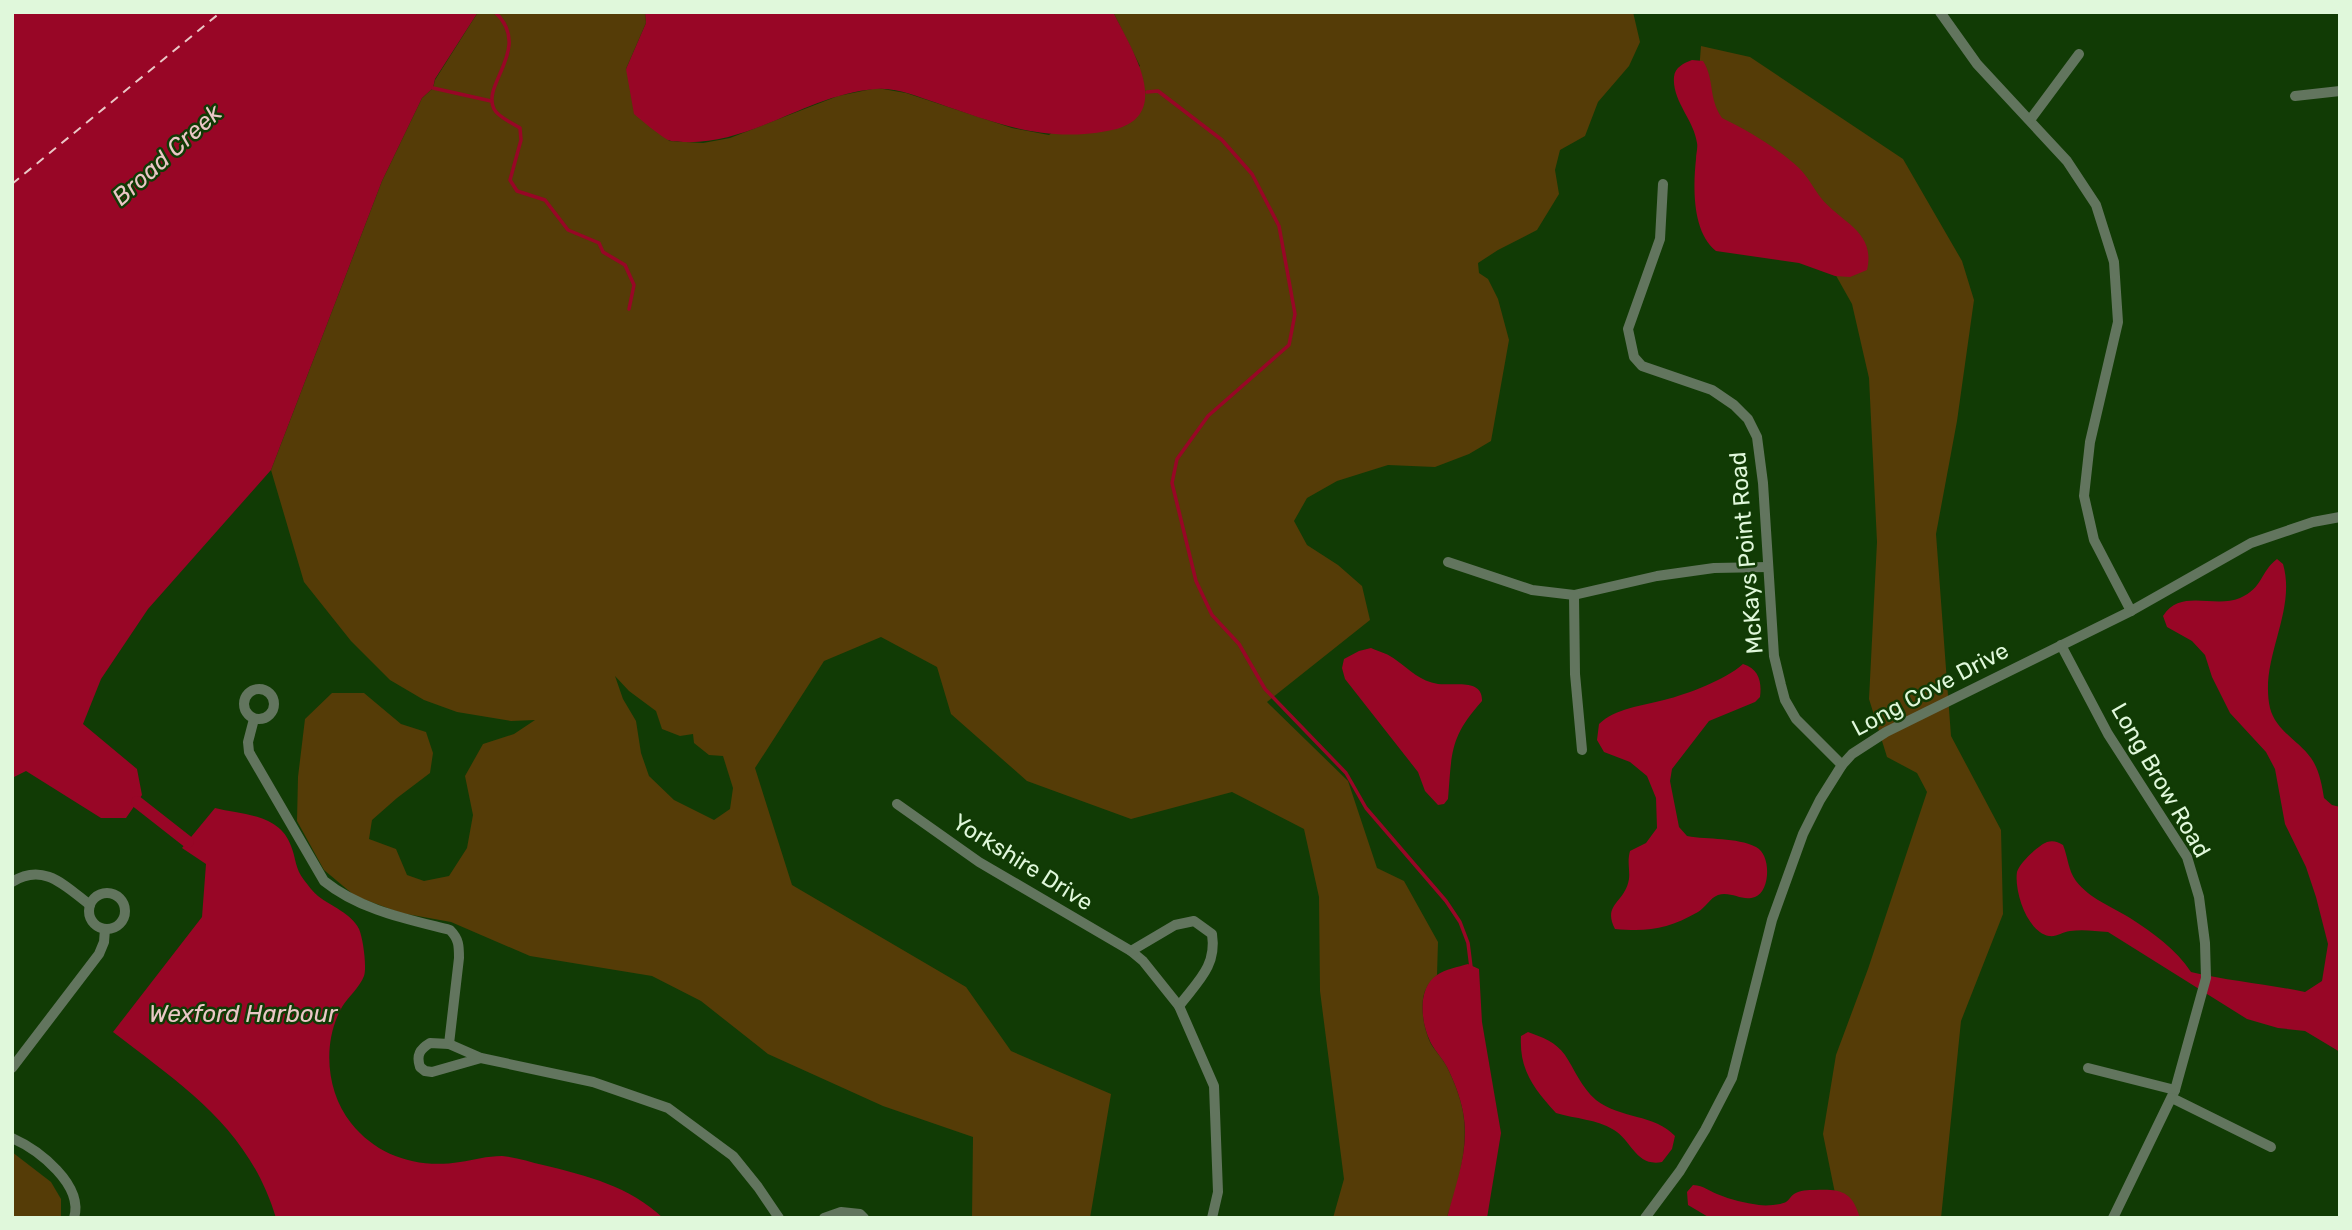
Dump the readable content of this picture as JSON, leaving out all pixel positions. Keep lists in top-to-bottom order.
{
  "streets": {
    "street": [
      "McKays Point Road",
      "Long Cove Drive",
      "Long Brow Road",
      "Yorkshire Drive"
    ]
  },
  "crossings": [
    ["McKays Point Road", "Long Cove Drive"],
    ["Long Cove Drive", "Long Brow Road"]
  ],
  "water": ["Broad Creek", "Wexford Harbour"]
}
